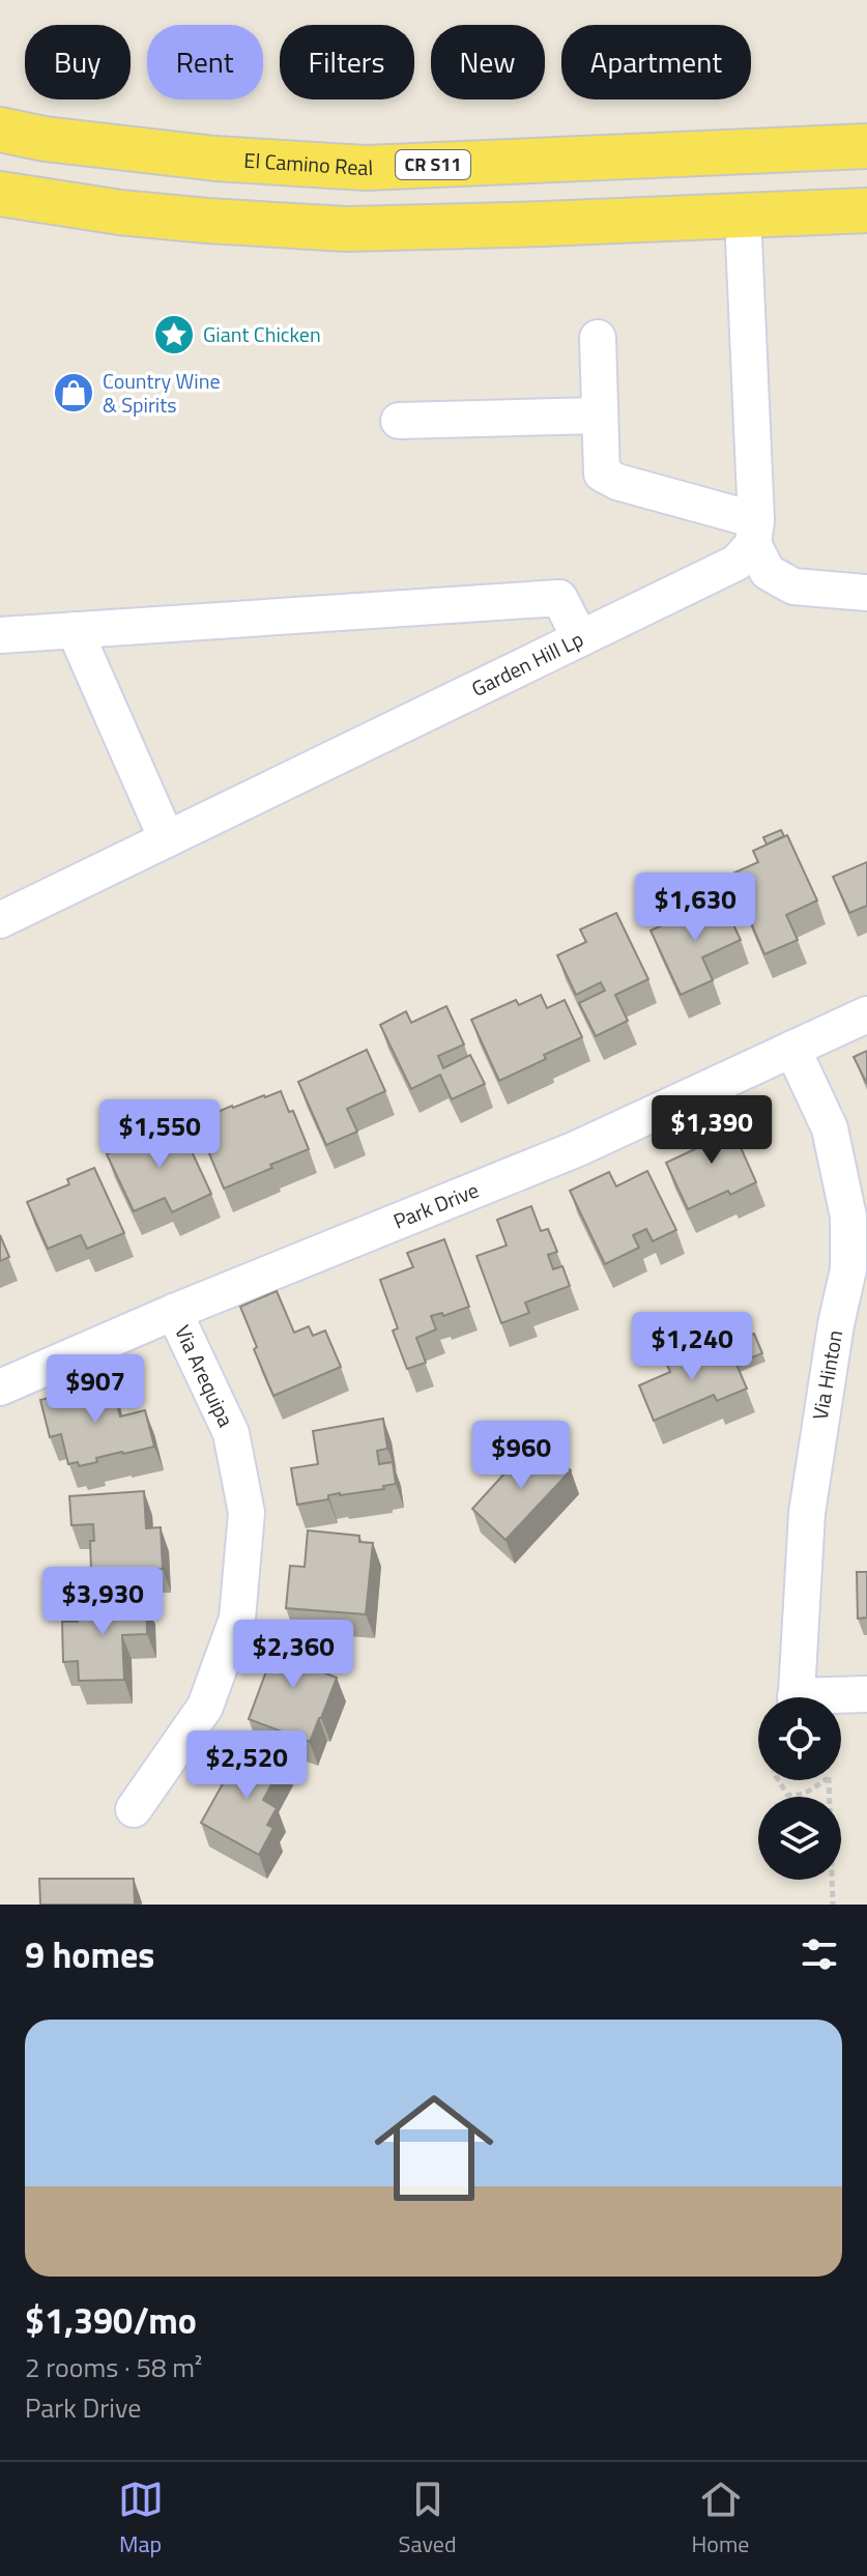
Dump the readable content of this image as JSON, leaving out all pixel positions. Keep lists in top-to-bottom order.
{
  "streets": {
    "main road": ["El Camino Real", "CR S11"],
    "street": [
      "Garden Hill Lp",
      "Park Drive",
      "Via Hinton",
      "Via Arequipa"
    ]
  },
  "crossings": [
    ["Park Drive", "Via Hinton"],
    ["Park Drive", "Via Arequipa"]
  ],
  "places": {
    "place": ["Giant Chicken"],
    "shop": ["Country Wine & Spirits"]
  },
  "page": {
    "chip": [
      "Buy",
      "Rent",
      "Filters",
      "New",
      "Apartment"
    ],
    "price": [
      "$1,630",
      "$1,390",
      "$1,550",
      "$1,240",
      "$907",
      "$960",
      "$3,930",
      "$2,360",
      "$2,520"
    ],
    "heading": "9 homes",
    "list": [
      {
        "name": "$1,390/mo",
        "note": "2 rooms · 58 m² · Park Drive"
      }
    ],
    "tabs": ["Map", "Saved", "Home"]
  }
}
